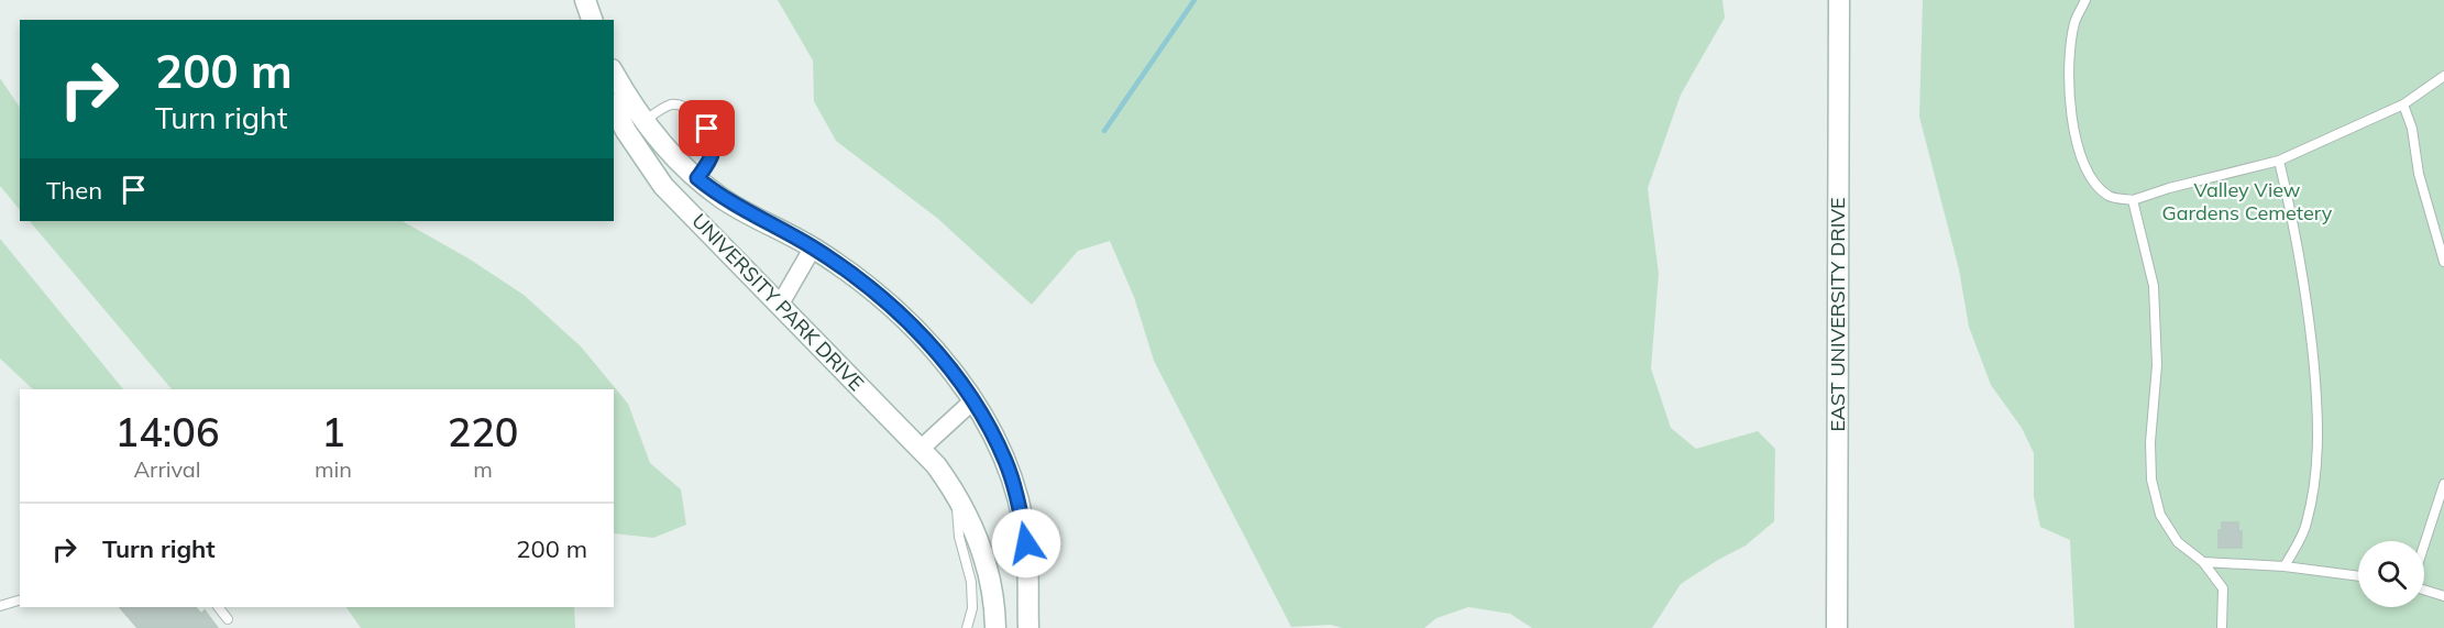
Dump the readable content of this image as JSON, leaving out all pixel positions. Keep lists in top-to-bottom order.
{
  "streets": {
    "street": ["UNIVERSITY PARK DRIVE", "EAST UNIVERSITY DRIVE"]
  },
  "parks": ["Valley View Gardens Cemetery"],
  "page": {
    "turn": ["200 m", "Turn right"],
    "then": "Then",
    "eta": [
      "14:06",
      "Arrival",
      "1",
      "min",
      "220",
      "m"
    ],
    "list": [
      {
        "name": "Turn right",
        "value": "200 m"
      }
    ]
  }
}
